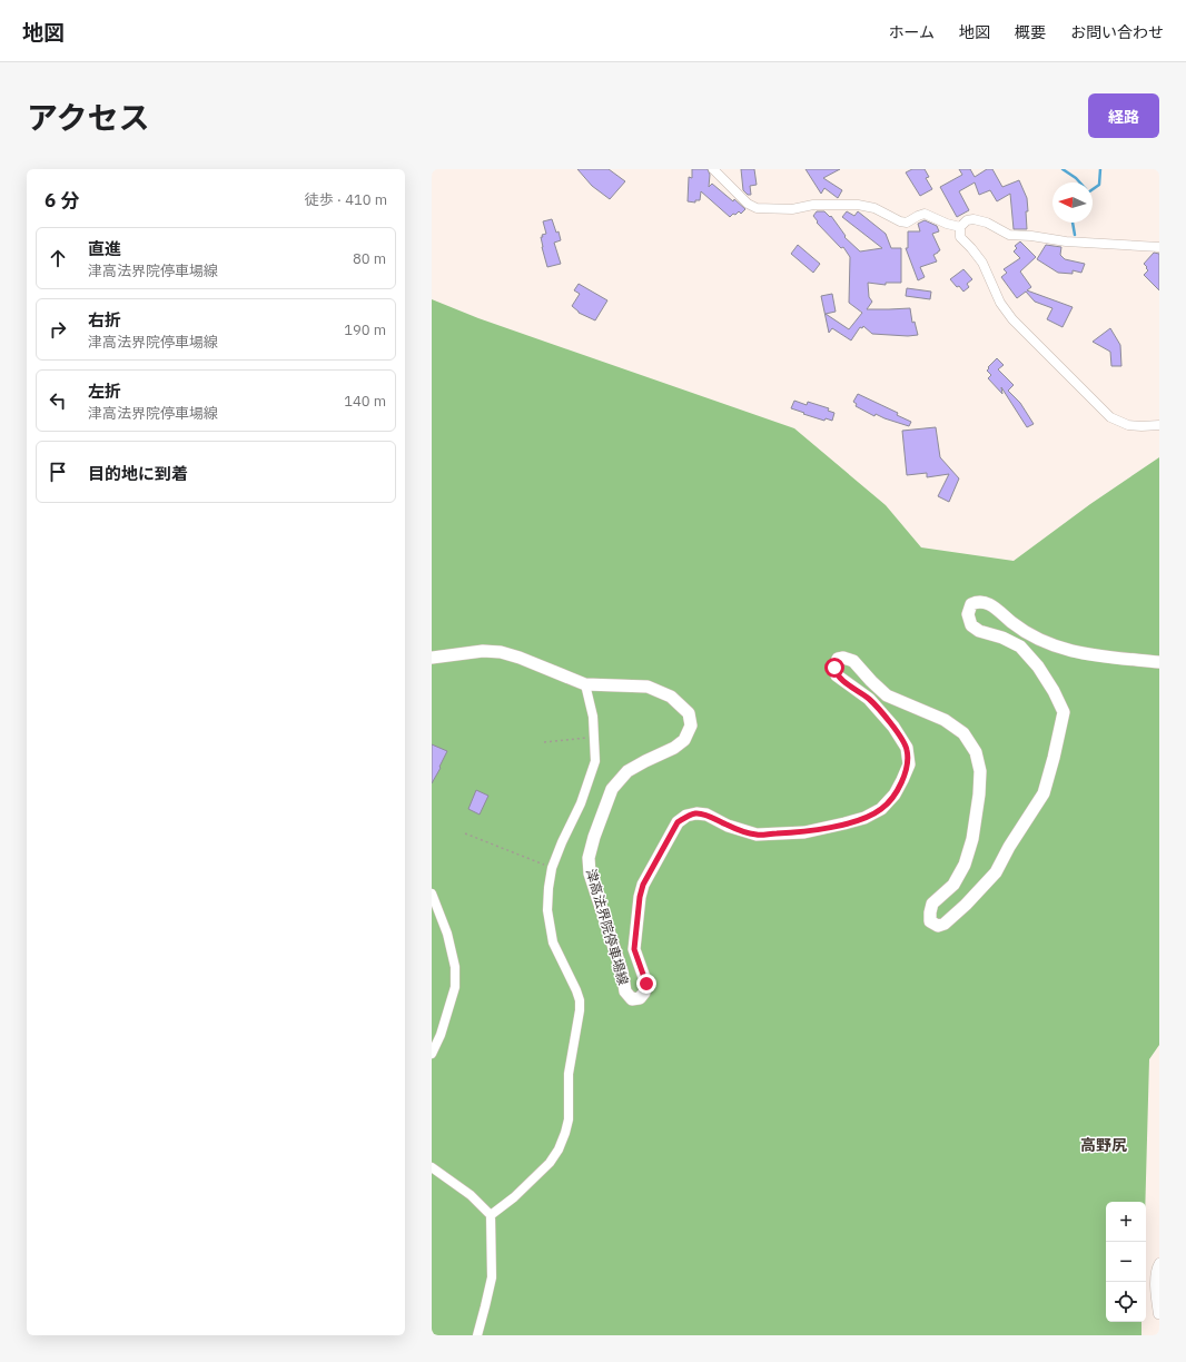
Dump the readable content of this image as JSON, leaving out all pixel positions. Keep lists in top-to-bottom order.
{
  "streets": {
    "main road": ["津高法界院停車場線"]
  },
  "districts": ["高野尻"],
  "north": "left",
  "page": {
    "header": "地図",
    "nav": [
      "ホーム",
      "地図",
      "概要",
      "お問い合わせ"
    ],
    "title": "アクセス",
    "buttons": "経路",
    "heading": ["6 分", "徒歩 · 410 m"],
    "list": [
      ["直進", "津高法界院停車場線", "80 m"],
      ["右折", "津高法界院停車場線", "190 m"],
      ["左折", "津高法界院停車場線", "140 m"],
      "目的地に到着"
    ],
    "map_buttons": ["+", "−"]
  }
}
